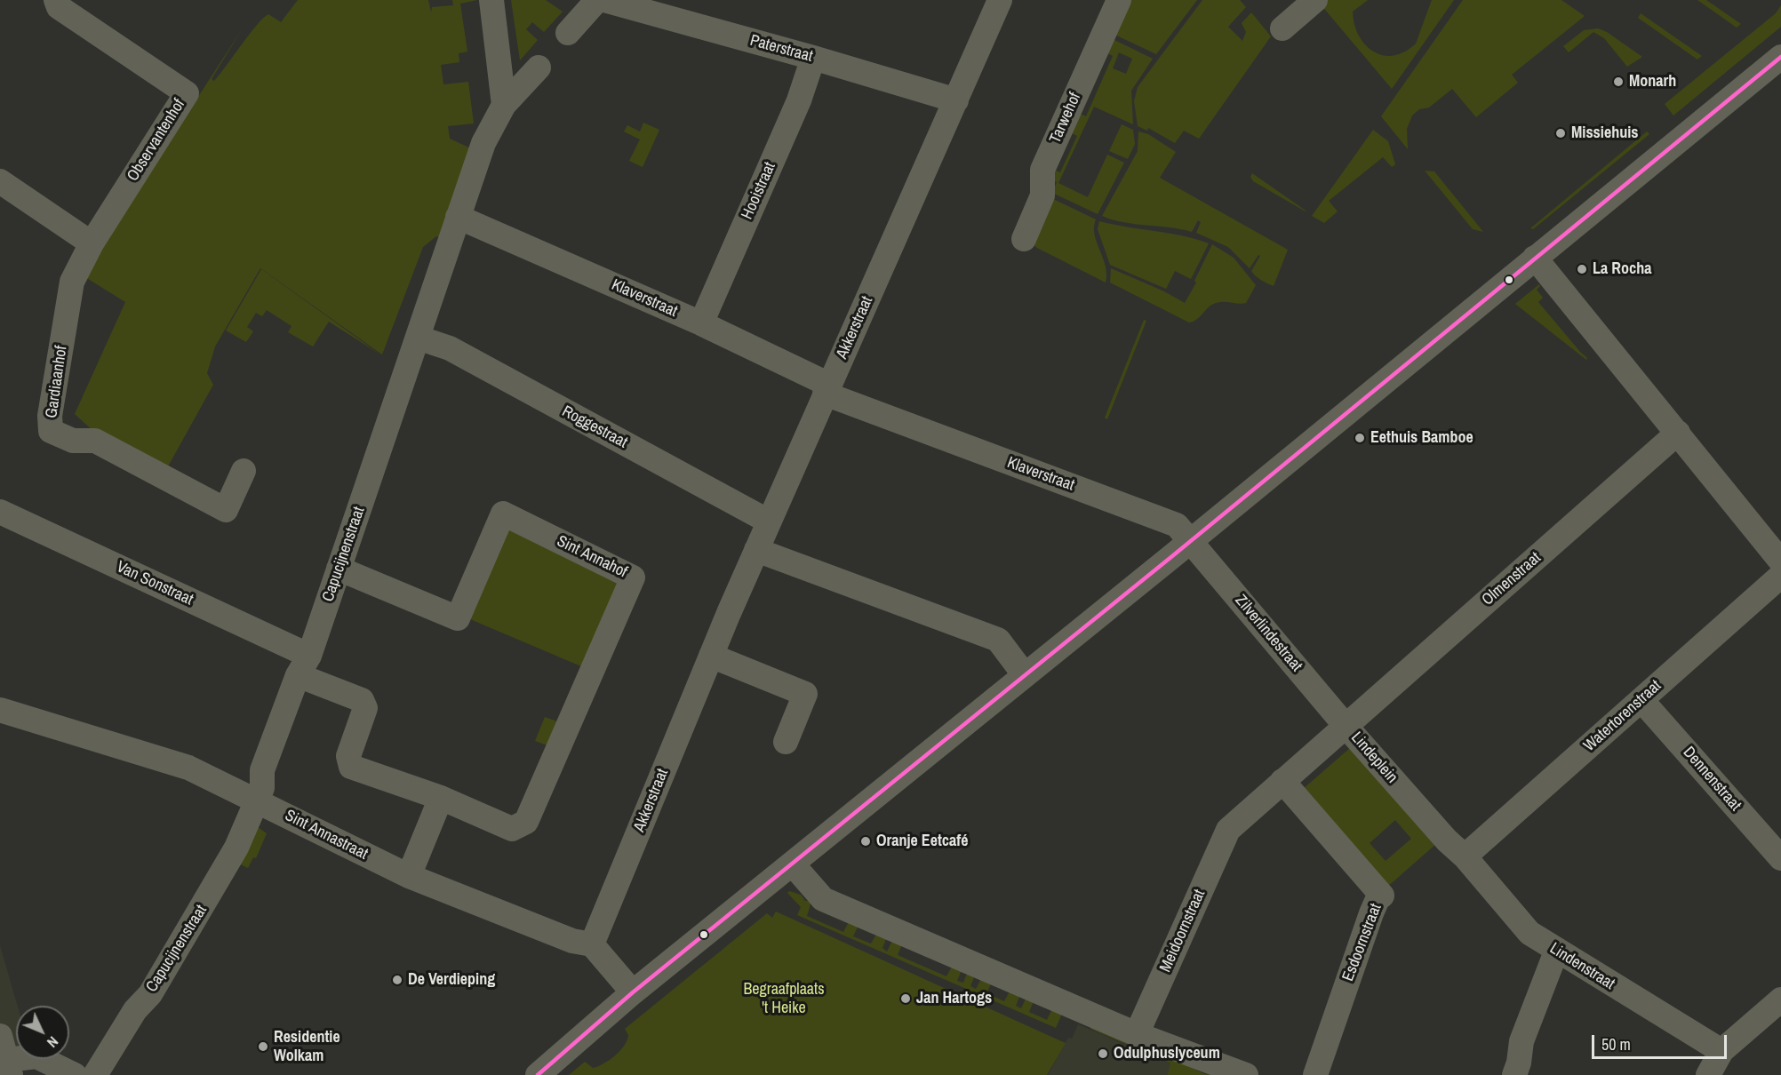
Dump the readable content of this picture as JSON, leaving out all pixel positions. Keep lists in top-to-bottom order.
{
  "streets": {
    "street": [
      "Paterstraat",
      "Tarwehof",
      "Observantenhof",
      "Hooistraat",
      "Klaverstraat",
      "Akkerstraat",
      "Gardiaanhof",
      "Roggestraat",
      "Capucijnenstraat",
      "Sint Annahof",
      "Olmenstraat",
      "Van Sonstraat",
      "Zilverlindestraat",
      "Watertorenstraat",
      "Lindeplein",
      "Dennenstraat",
      "Sint Annastraat",
      "Meidoornstraat",
      "Esdoornstraat",
      "Lindenstraat"
    ]
  },
  "crossings": [
    ["Paterstraat", "Hooistraat"],
    ["Paterstraat", "Akkerstraat"],
    ["Observantenhof", "Gardiaanhof"],
    ["Hooistraat", "Klaverstraat"],
    ["Klaverstraat", "Akkerstraat"],
    ["Klaverstraat", "Capucijnenstraat"],
    ["Klaverstraat", "Zilverlindestraat"],
    ["Akkerstraat", "Roggestraat"],
    ["Akkerstraat", "Sint Annastraat"],
    ["Roggestraat", "Capucijnenstraat"],
    ["Capucijnenstraat", "Sint Annahof"],
    ["Capucijnenstraat", "Van Sonstraat"],
    ["Capucijnenstraat", "Sint Annastraat"],
    ["Sint Annahof", "Van Sonstraat"],
    ["Olmenstraat", "Zilverlindestraat"],
    ["Olmenstraat", "Lindeplein"],
    ["Zilverlindestraat", "Lindeplein"],
    ["Watertorenstraat", "Lindeplein"],
    ["Watertorenstraat", "Dennenstraat"],
    ["Watertorenstraat", "Lindenstraat"],
    ["Lindeplein", "Meidoornstraat"],
    ["Lindeplein", "Esdoornstraat"],
    ["Lindeplein", "Lindenstraat"]
  ],
  "parks": ["Begraafplaats 't Heike"],
  "places": [
    "Monarh",
    "Missiehuis",
    "La Rocha",
    "Eethuis Bamboe",
    "Oranje Eetcafé",
    "De Verdieping",
    "Jan Hartogs",
    "Residentie Wolkam",
    "Odulphuslyceum"
  ],
  "scale_bar": "50 m",
  "north": "bottom right"
}
